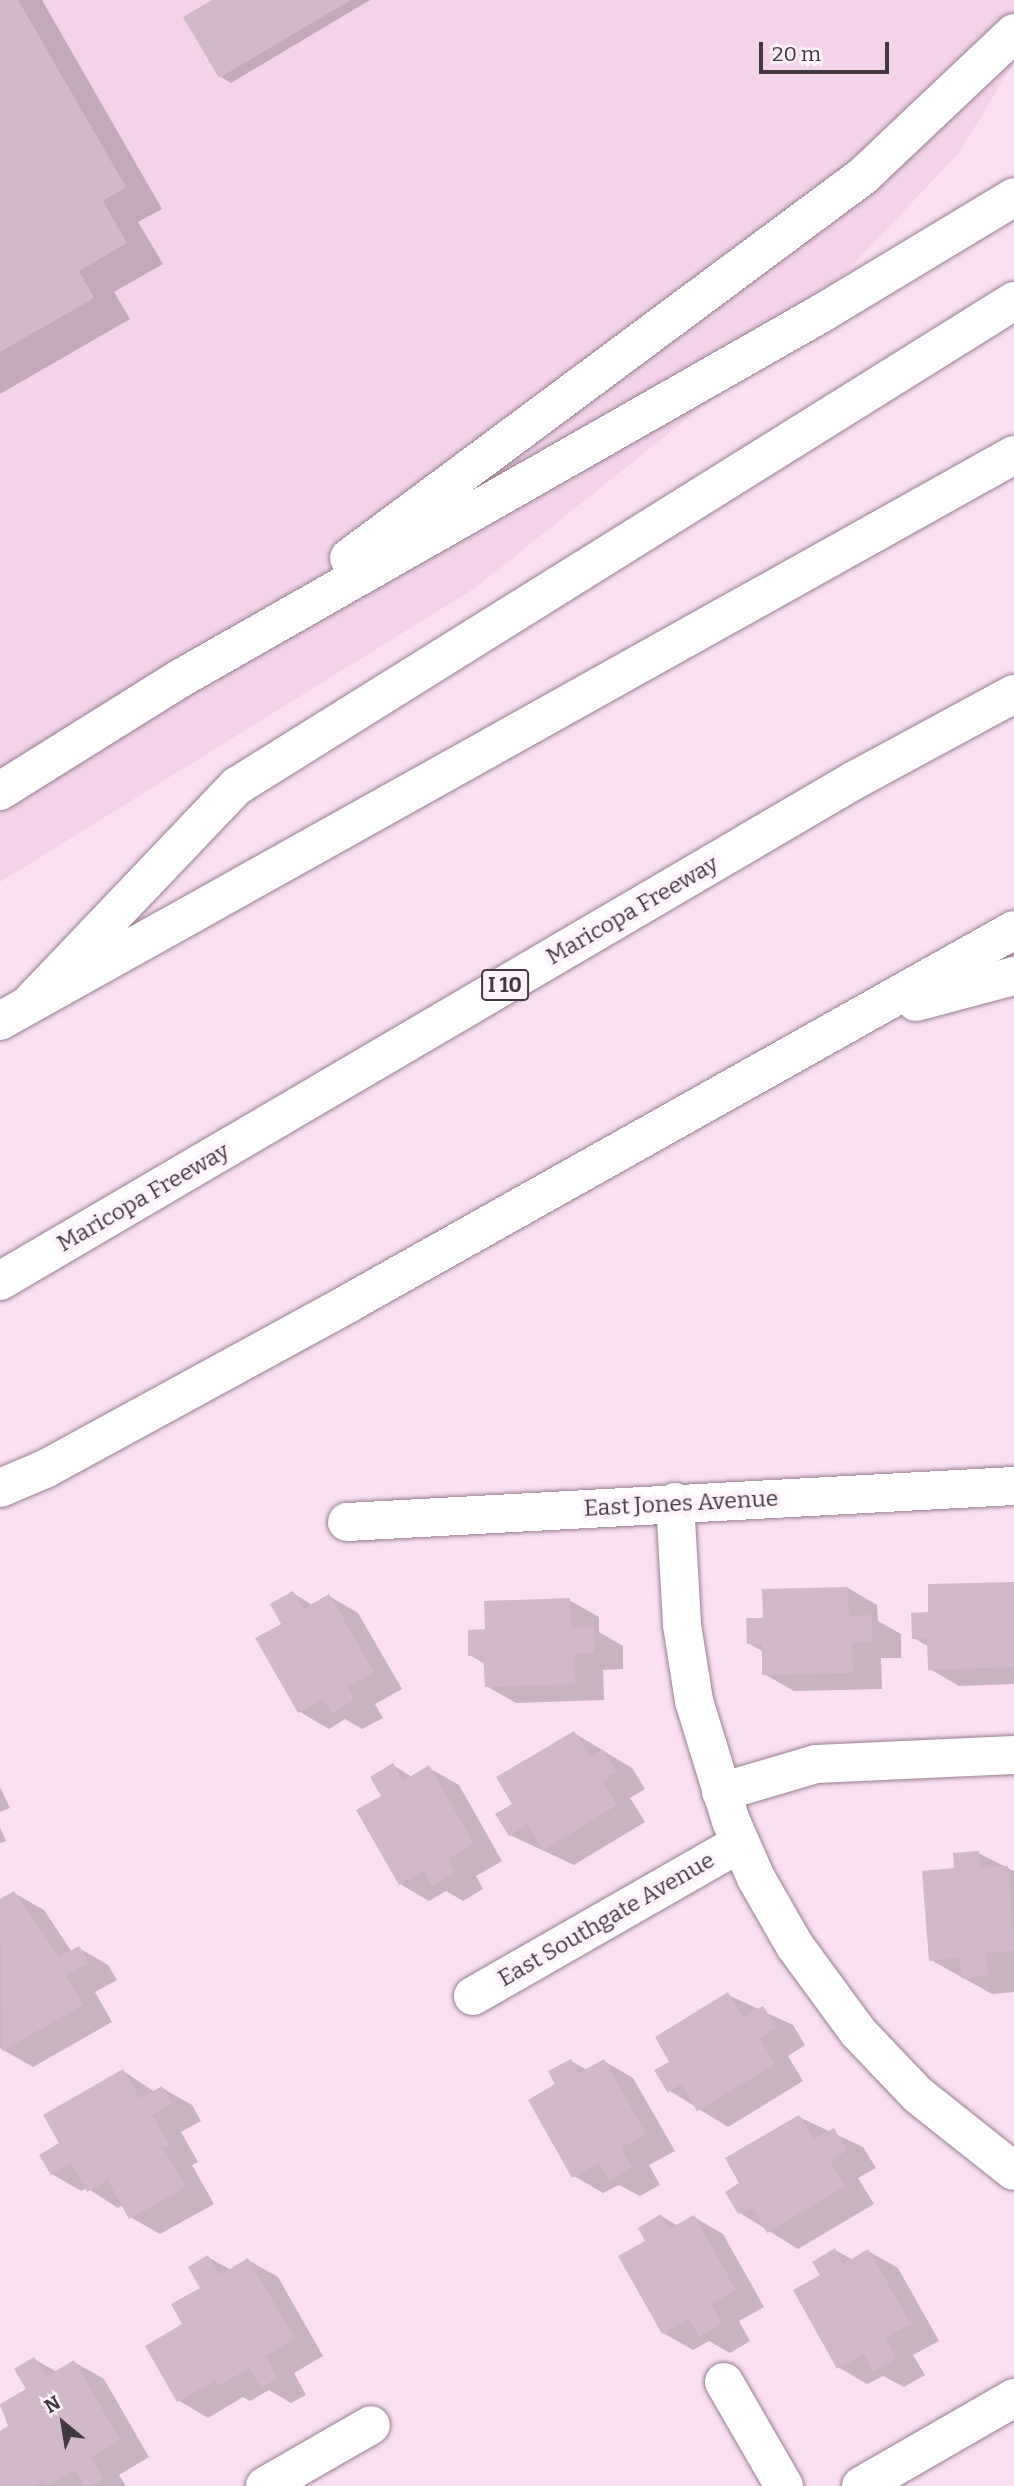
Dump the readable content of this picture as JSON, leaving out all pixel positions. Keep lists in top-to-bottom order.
{
  "streets": {
    "main road": [
      "Maricopa Freeway",
      "I 10",
      "East Jones Avenue",
      "East Southgate Avenue"
    ]
  },
  "scale_bar": "20 m",
  "north": "top left"
}
